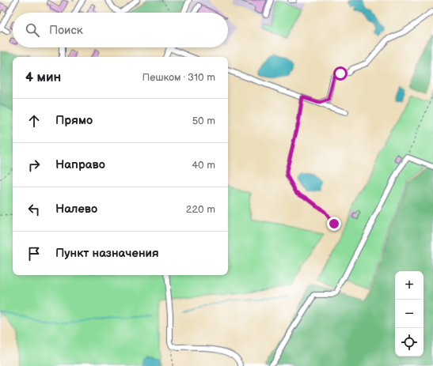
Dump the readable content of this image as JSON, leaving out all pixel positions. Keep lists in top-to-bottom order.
{
  "page": {
    "search": "Поиск",
    "heading": ["4 мин", "Пешком · 310 m"],
    "list": [
      ["Прямо", "50 m"],
      ["Направо", "40 m"],
      ["Налево", "220 m"],
      "Пункт назначения"
    ],
    "map_buttons": ["+", "−"]
  }
}
